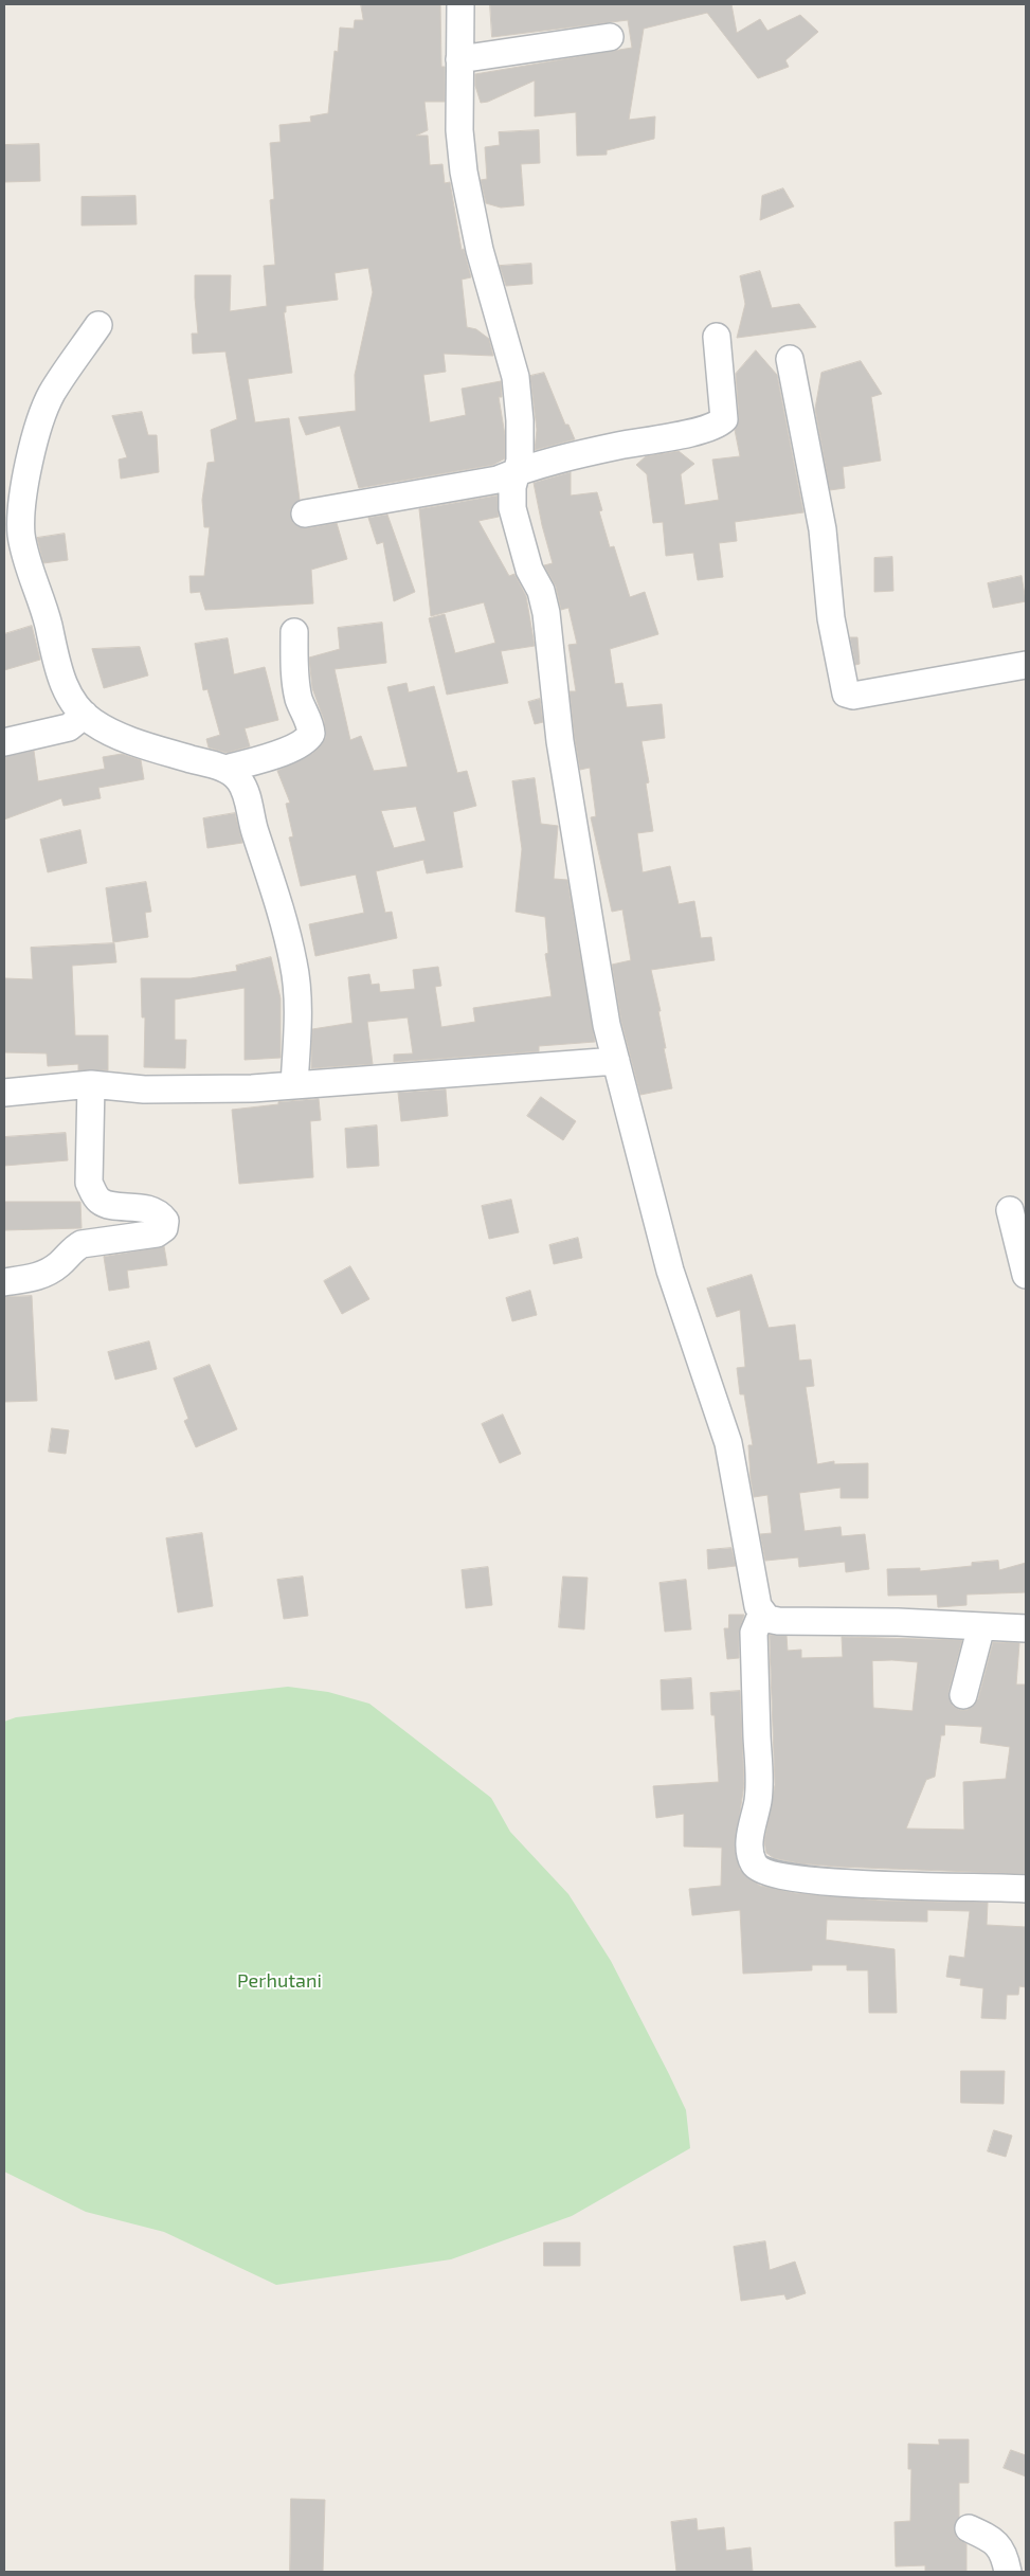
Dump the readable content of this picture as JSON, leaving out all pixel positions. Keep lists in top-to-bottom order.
{
  "parks": ["Perhutani"]
}
